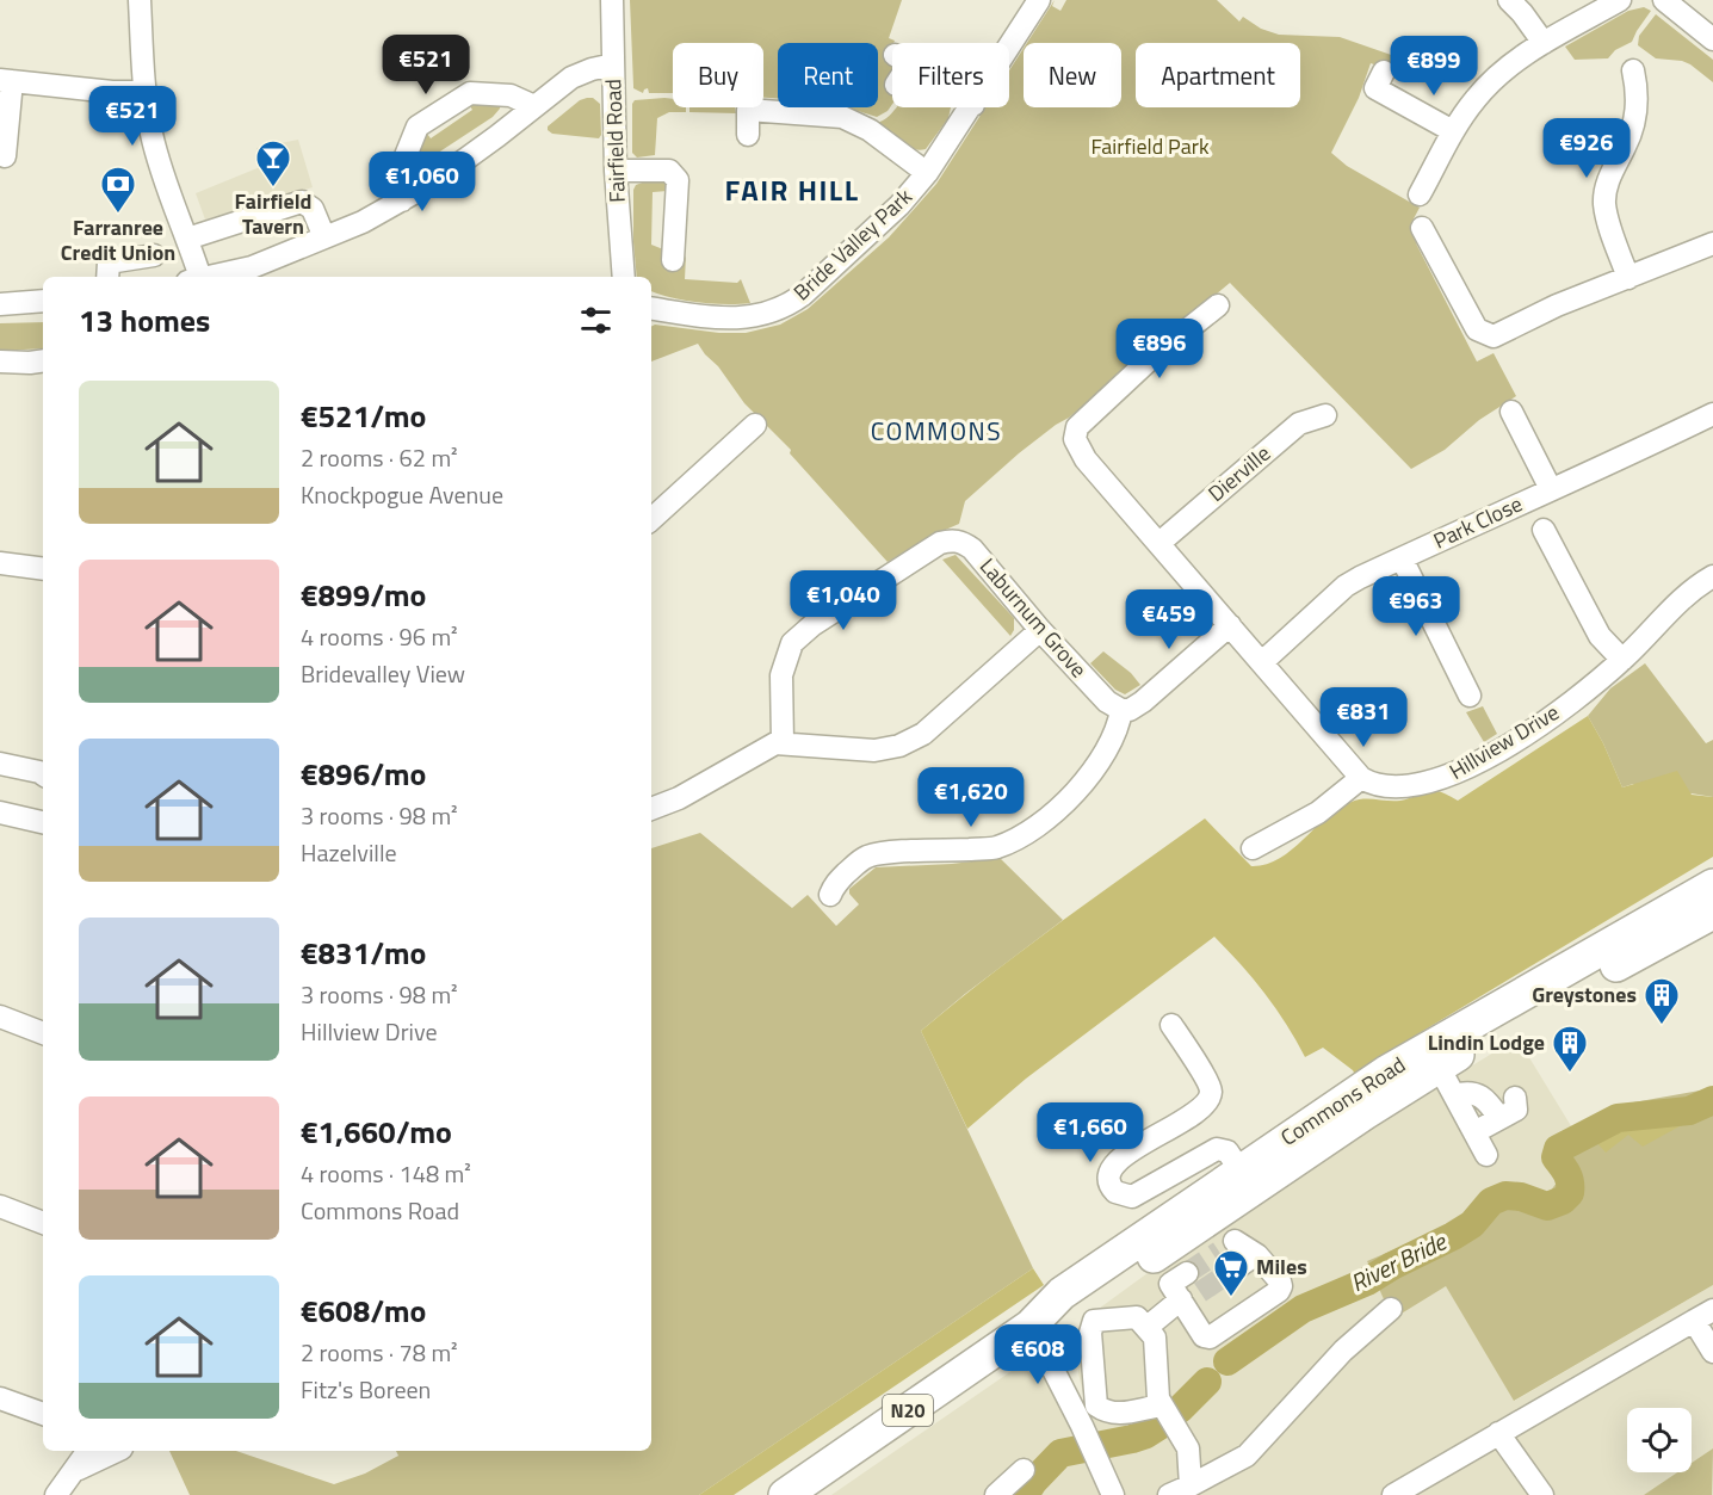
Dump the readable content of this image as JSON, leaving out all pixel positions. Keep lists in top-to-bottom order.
{
  "streets": {
    "highway": ["Commons Road", "N20"],
    "street": [
      "Fairfield Road",
      "Bride Valley Park",
      "Dierville",
      "Park Close",
      "Laburnum Grove",
      "Hillview Drive"
    ]
  },
  "districts": ["FAIR HILL", "COMMONS"],
  "water": ["River Bride"],
  "parks": ["Fairfield Park"],
  "places": {
    "bar": ["Fairfield Tavern"],
    "bank": ["Farranree Credit Union"],
    "building": ["Greystones", "Lindin Lodge"],
    "supermarket": ["Miles"]
  },
  "page": {
    "price": [
      "€521",
      "€899",
      "€521",
      "€926",
      "€1,060",
      "€896",
      "€1,040",
      "€963",
      "€459",
      "€831",
      "€1,620",
      "€1,660",
      "€608"
    ],
    "chip": [
      "Buy",
      "Rent",
      "Filters",
      "New",
      "Apartment"
    ],
    "heading": "13 homes",
    "list": [
      {
        "name": "€521/mo",
        "note": "2 rooms · 62 m² · Knockpogue Avenue"
      },
      {
        "name": "€899/mo",
        "note": "4 rooms · 96 m² · Bridevalley View"
      },
      {
        "name": "€896/mo",
        "note": "3 rooms · 98 m² · Hazelville"
      },
      {
        "name": "€831/mo",
        "note": "3 rooms · 98 m² · Hillview Drive"
      },
      {
        "name": "€1,660/mo",
        "note": "4 rooms · 148 m² · Commons Road"
      },
      {
        "name": "€608/mo",
        "note": "2 rooms · 78 m² · Fitz's Boreen"
      }
    ]
  }
}
